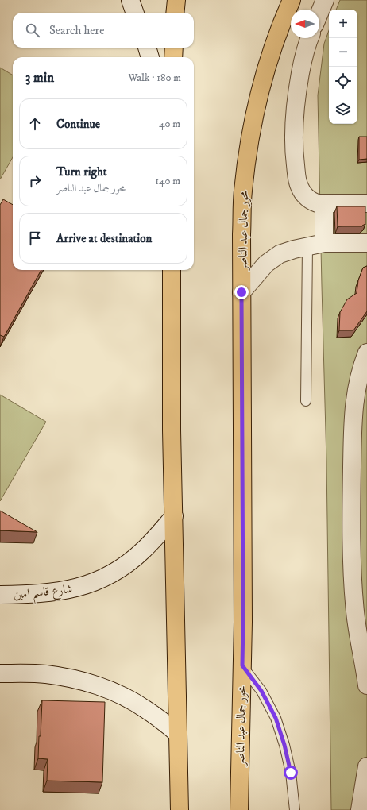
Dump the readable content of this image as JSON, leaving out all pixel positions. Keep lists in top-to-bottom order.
{
  "streets": {
    "main road": ["محور جمال عبد الناصر"],
    "street": ["شارع قاسم امين"]
  },
  "north": "left",
  "page": {
    "map_buttons": ["+", "−"],
    "search": "Search here",
    "heading": ["3 min", "Walk · 180 m"],
    "list": [
      ["Continue", "40 m"],
      ["Turn right", "محور جمال عبد الناصر", "140 m"],
      "Arrive at destination"
    ]
  }
}
